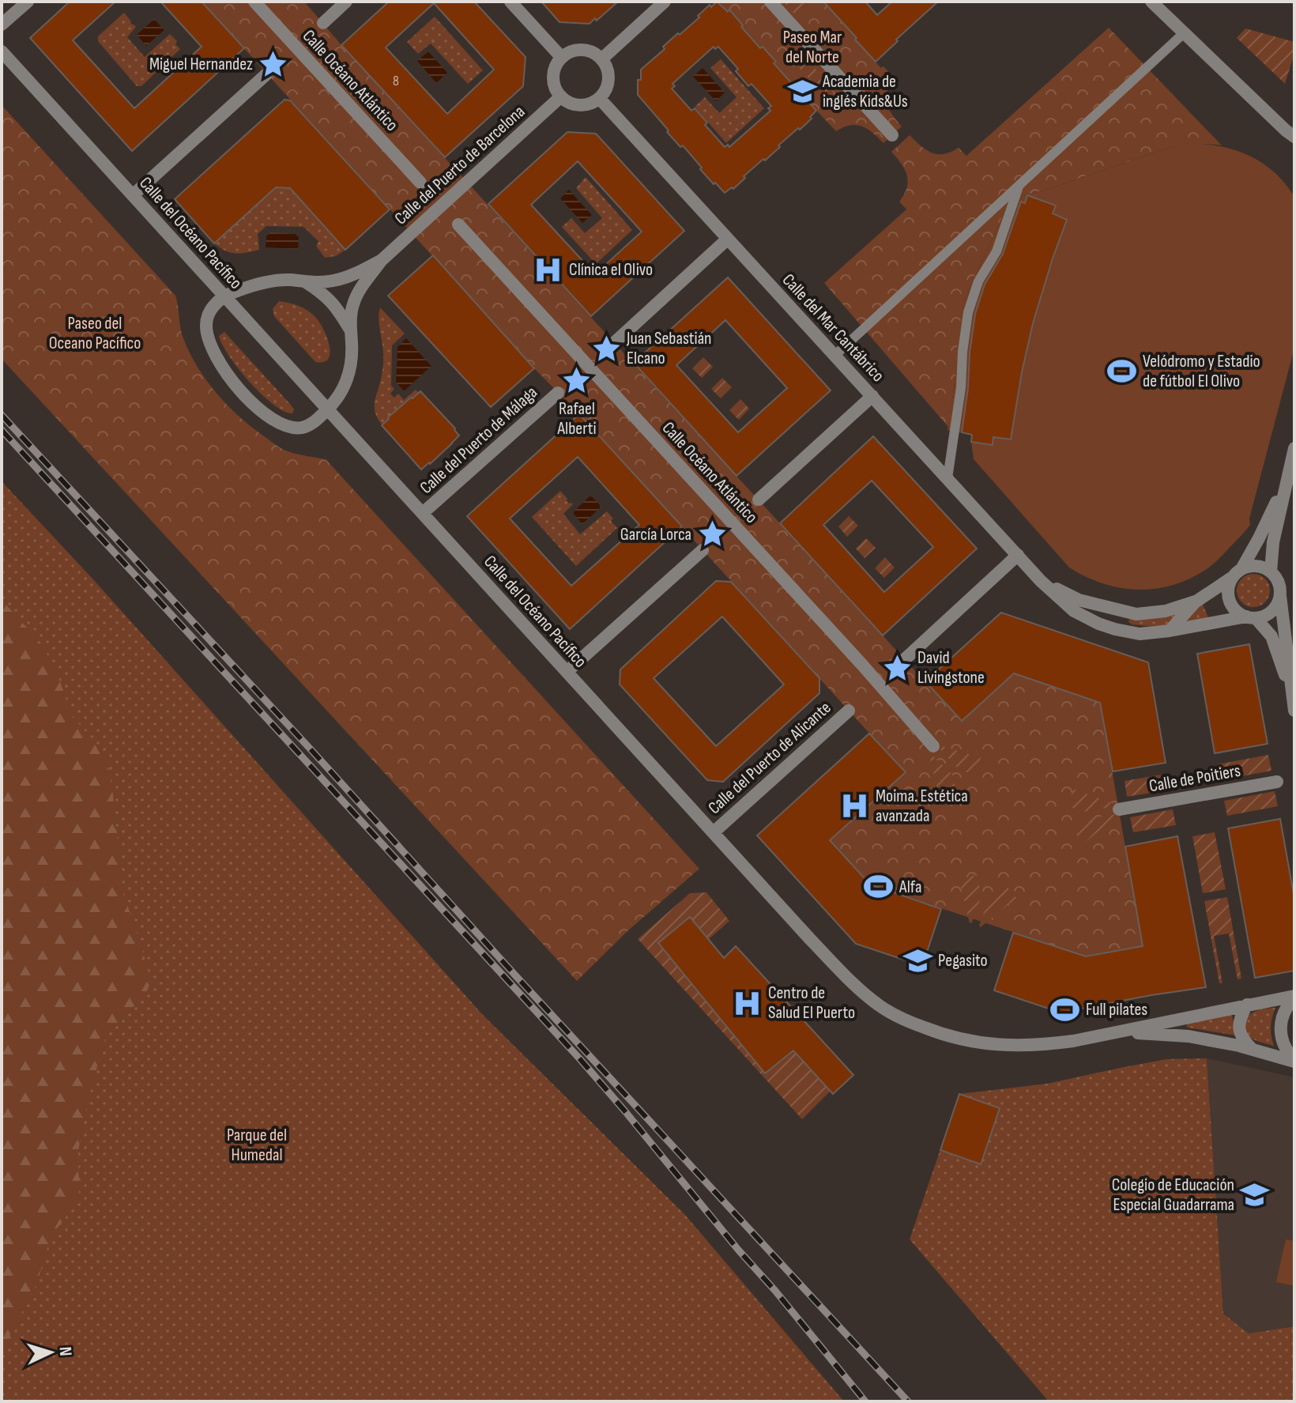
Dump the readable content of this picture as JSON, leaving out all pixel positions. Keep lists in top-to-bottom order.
{
  "streets": {
    "street": [
      "Calle Océano Atlántico",
      "Calle del Puerto de Barcelona",
      "Calle del Océano Pacífico",
      "Calle del Mar Cantábrico",
      "Calle del Puerto de Málaga",
      "Calle del Puerto de Alicante",
      "Calle de Poitiers"
    ]
  },
  "crossings": [
    ["Calle del Puerto de Barcelona", "Calle del Océano Pacífico"],
    ["Calle del Puerto de Barcelona", "Calle del Mar Cantábrico"],
    ["Calle del Océano Pacífico", "Calle del Puerto de Málaga"],
    ["Calle del Océano Pacífico", "Calle del Puerto de Alicante"]
  ],
  "parks": ["Paseo Mar del Norte", "Paseo del Oceano Pacífico", "Parque del Humedal"],
  "places": {
    "place": [
      "Miguel Hernandez",
      "Juan Sebastián Elcano",
      "Rafael Alberti",
      "García Lorca",
      "David Livingstone"
    ],
    "school or university": ["Academia de inglés Kids&Us", "Pegasito", "Colegio de Educación Especial Guadarrama"],
    "hospital": ["Clínica el Olivo", "Moima. Estética avanzada", "Centro de Salud El Puerto"],
    "sports": ["Velódromo y Estadio de fútbol El Olivo", "Alfa", "Full pilates"]
  },
  "house_numbers": ["8"],
  "north": "right"
}
